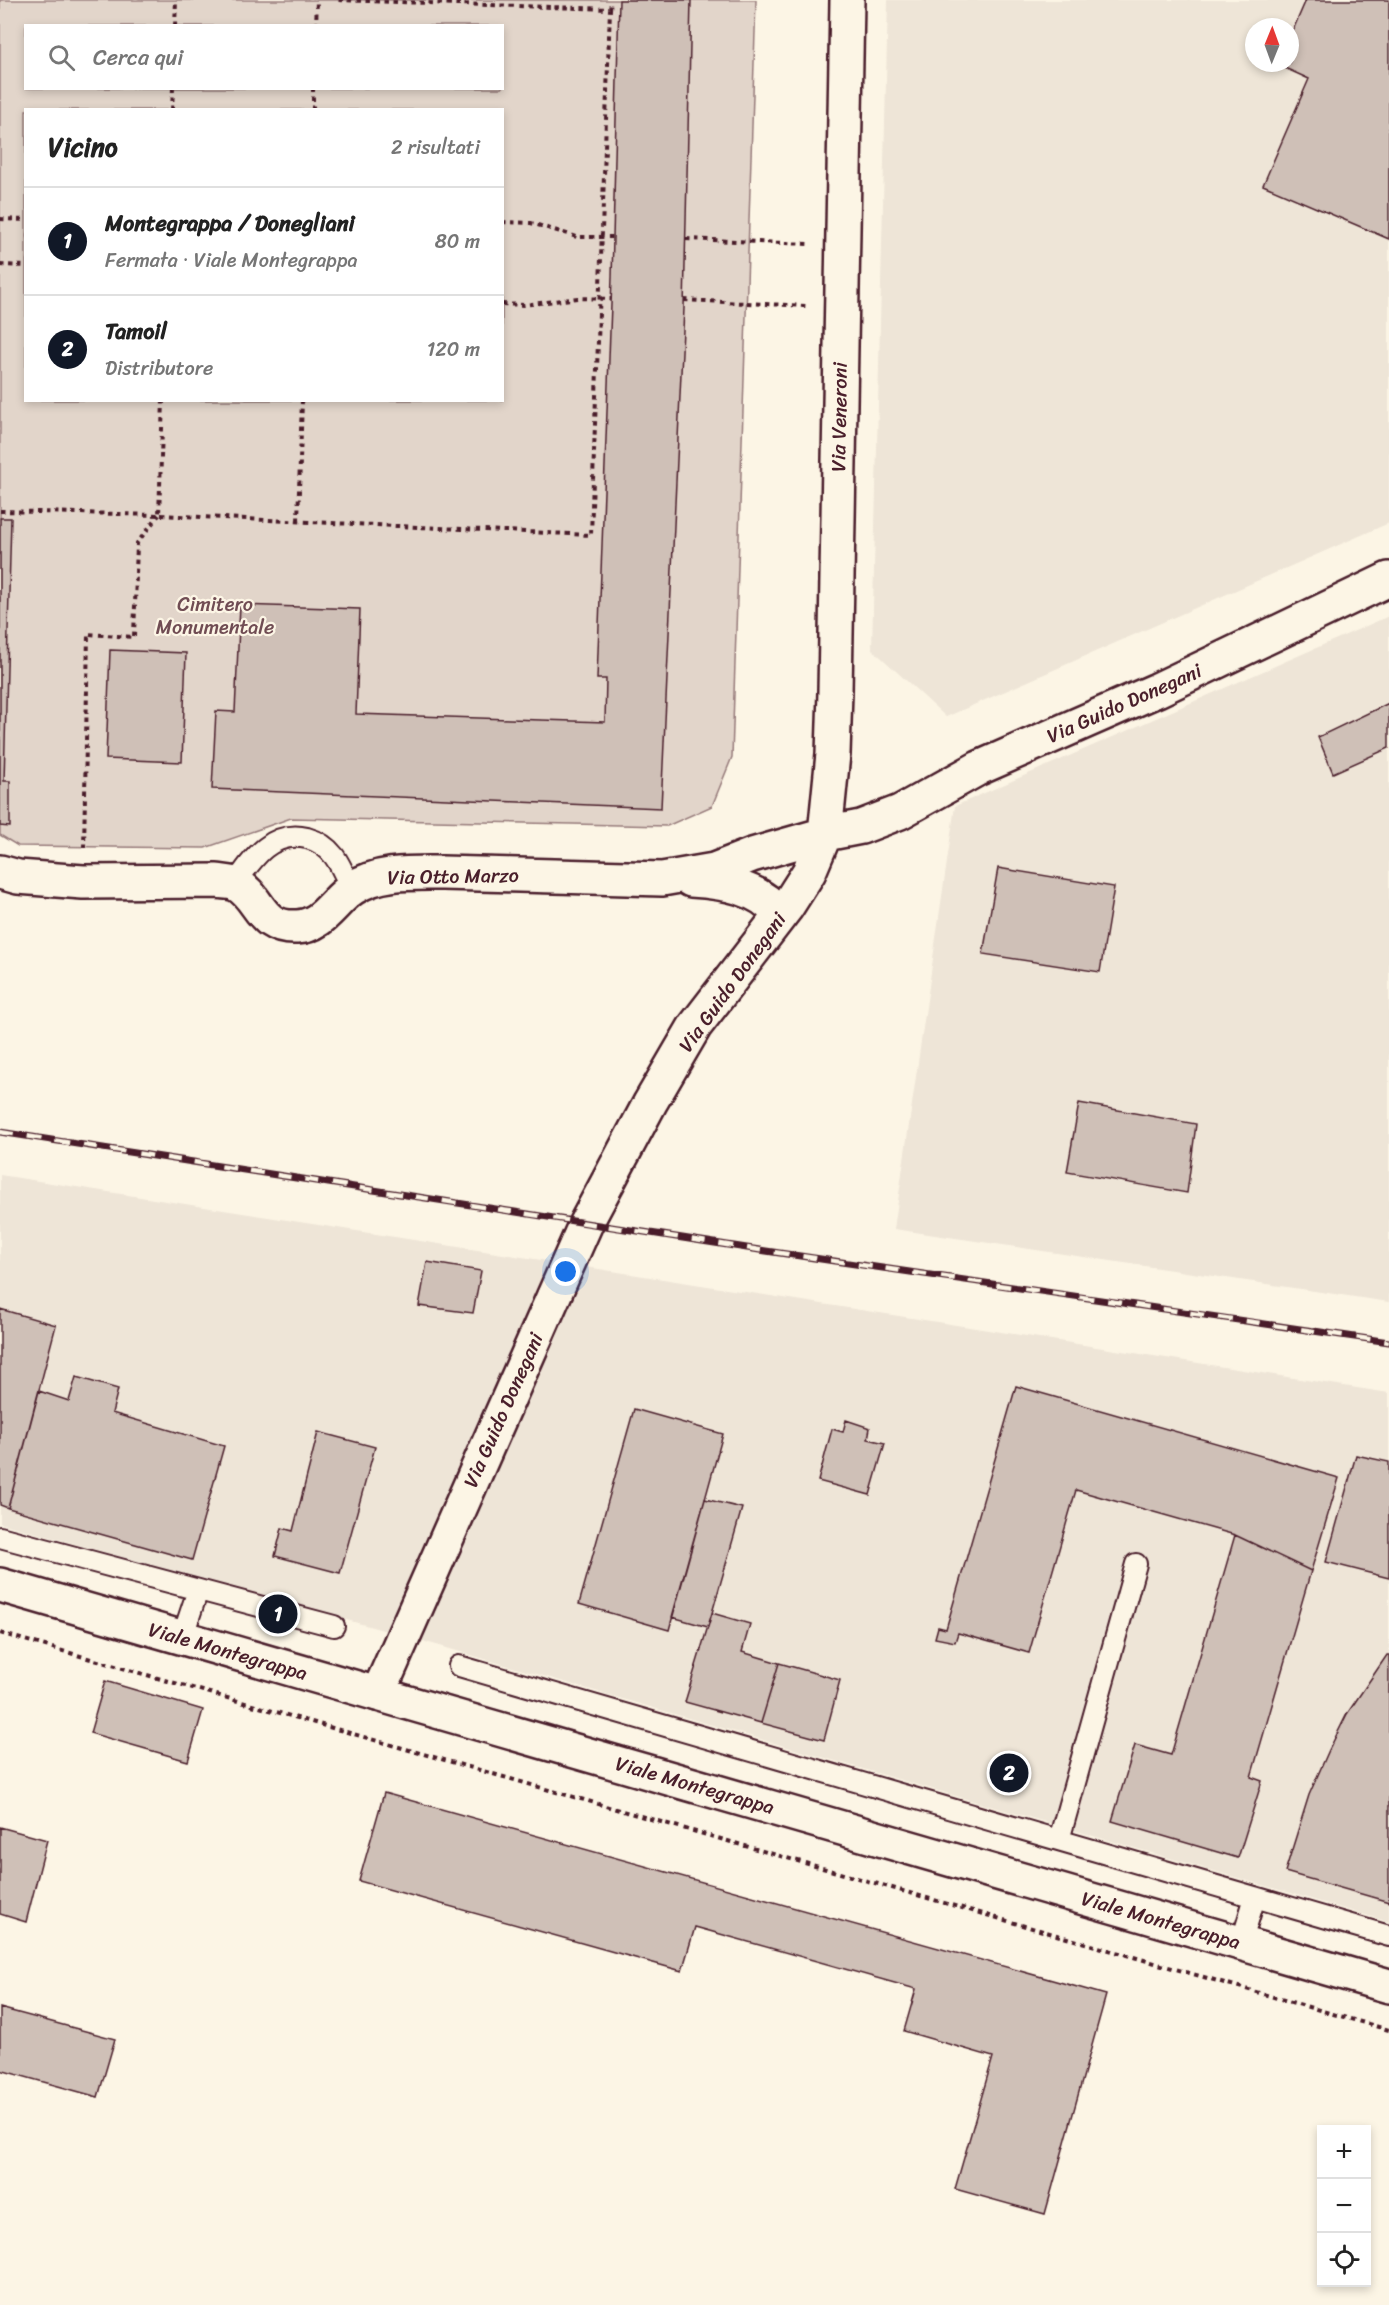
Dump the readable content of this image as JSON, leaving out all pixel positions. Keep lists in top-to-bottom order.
{
  "streets": {
    "street": [
      "Via Veneroni",
      "Via Guido Donegani",
      "Via Otto Marzo",
      "Viale Montegrappa"
    ]
  },
  "crossings": [
    ["Via Veneroni", "Via Guido Donegani"],
    ["Via Veneroni", "Via Otto Marzo"],
    ["Via Guido Donegani", "Via Otto Marzo"],
    ["Via Guido Donegani", "Viale Montegrappa"]
  ],
  "parks": ["Cimitero Monumentale"],
  "north": "top",
  "page": {
    "search": "Cerca qui",
    "heading": ["Vicino", "2 risultati"],
    "list": [
      {
        "mark": "1",
        "name": "Montegrappa / Donegliani",
        "note": "Fermata · Viale Montegrappa",
        "value": "80 m"
      },
      {
        "mark": "2",
        "name": "Tamoil",
        "note": "Distributore",
        "value": "120 m"
      }
    ],
    "pins": ["1", "2"],
    "map_buttons": ["+", "−"]
  }
}
